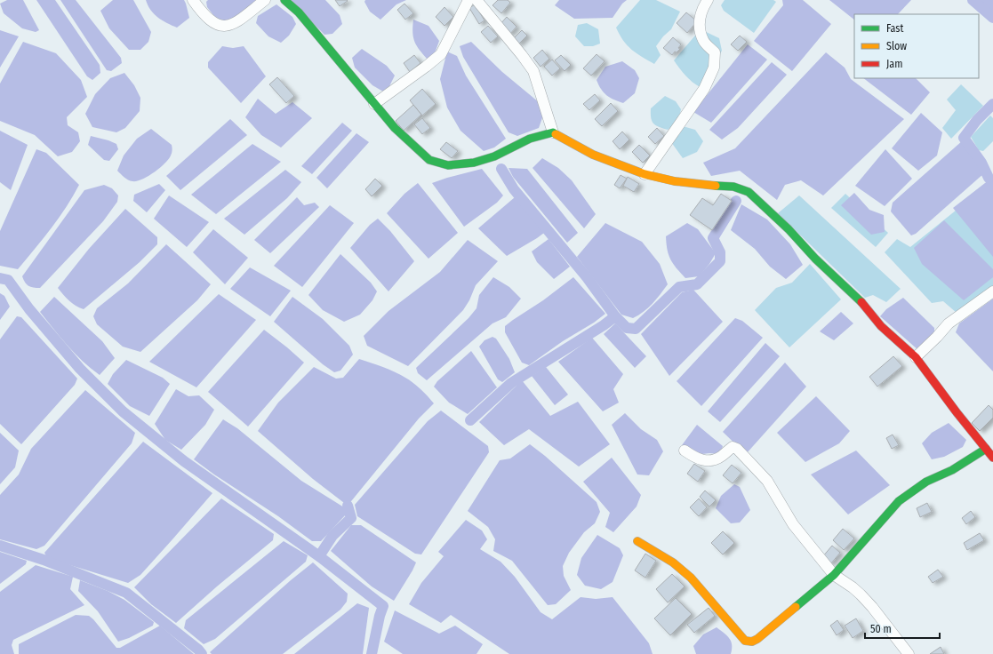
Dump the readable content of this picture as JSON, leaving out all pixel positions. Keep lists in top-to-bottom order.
{
  "legend": ["Fast", "Slow", "Jam"],
  "scale_bar": "50 m"
}
